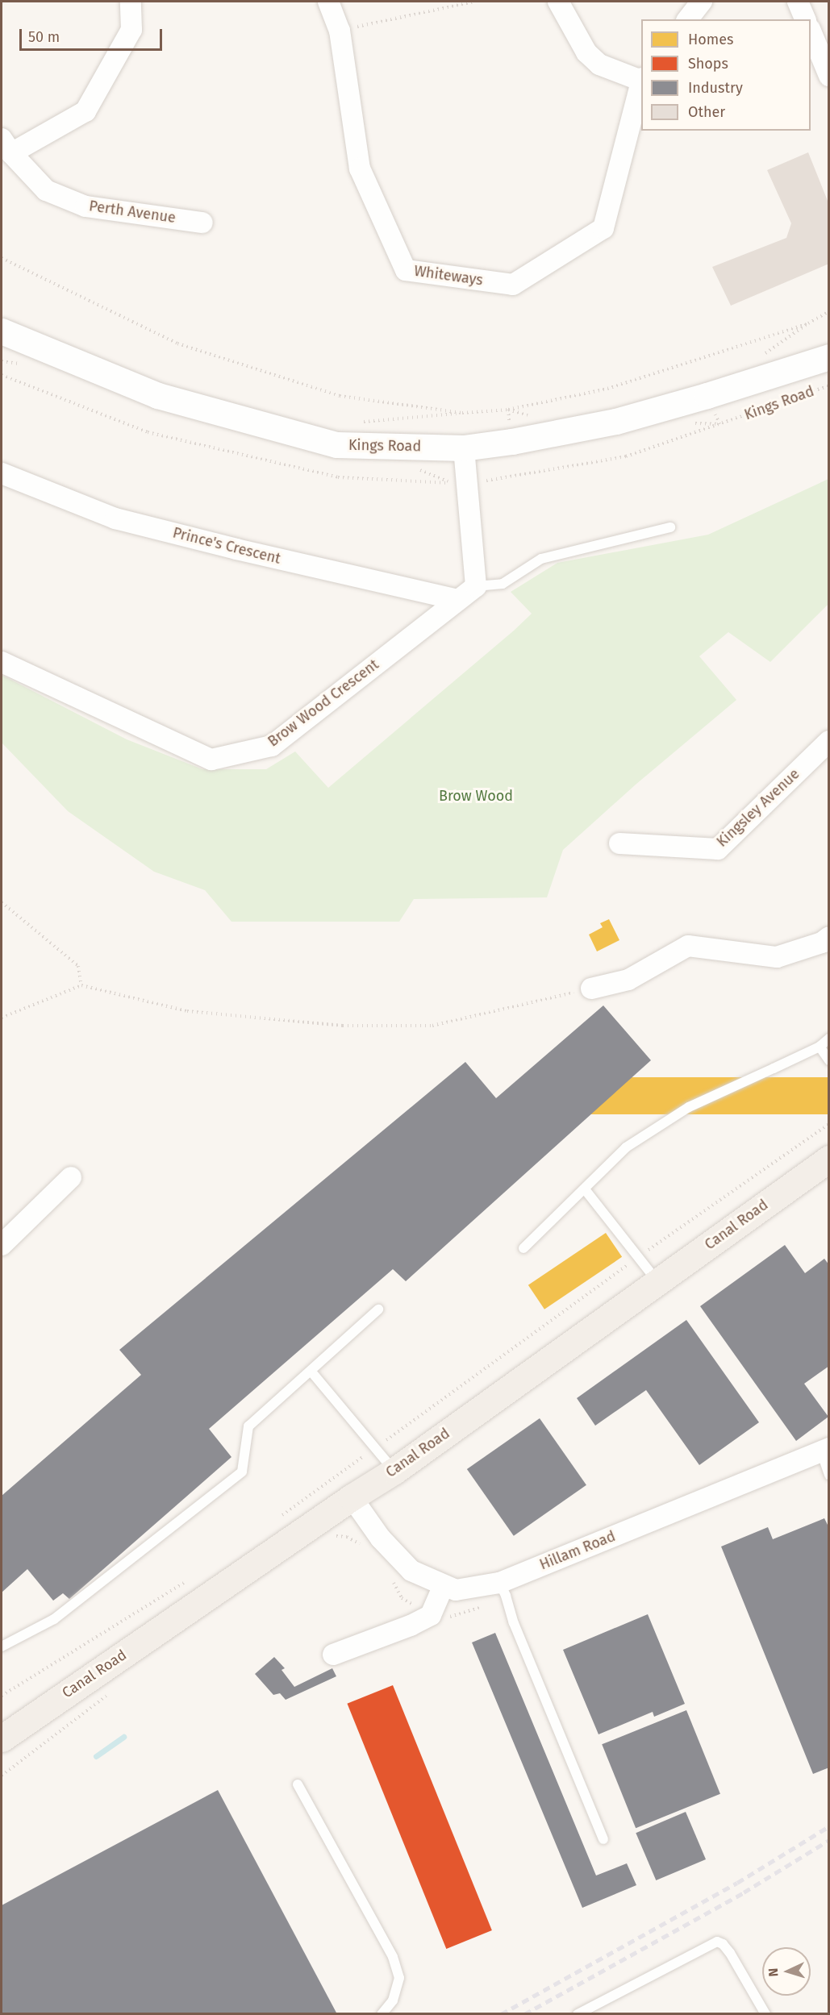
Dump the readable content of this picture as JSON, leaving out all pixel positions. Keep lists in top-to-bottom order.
{
  "streets": {
    "main road": ["Canal Road"],
    "street": [
      "Perth Avenue",
      "Whiteways",
      "Kings Road",
      "Prince's Crescent",
      "Brow Wood Crescent",
      "Kingsley Avenue",
      "Hillam Road"
    ]
  },
  "crossings": [
    ["Prince's Crescent", "Brow Wood Crescent"],
    ["Canal Road", "Hillam Road"]
  ],
  "parks": ["Brow Wood"],
  "legend": [
    "Homes",
    "Shops",
    "Industry",
    "Other"
  ],
  "scale_bar": "50 m",
  "north": "left"
}
